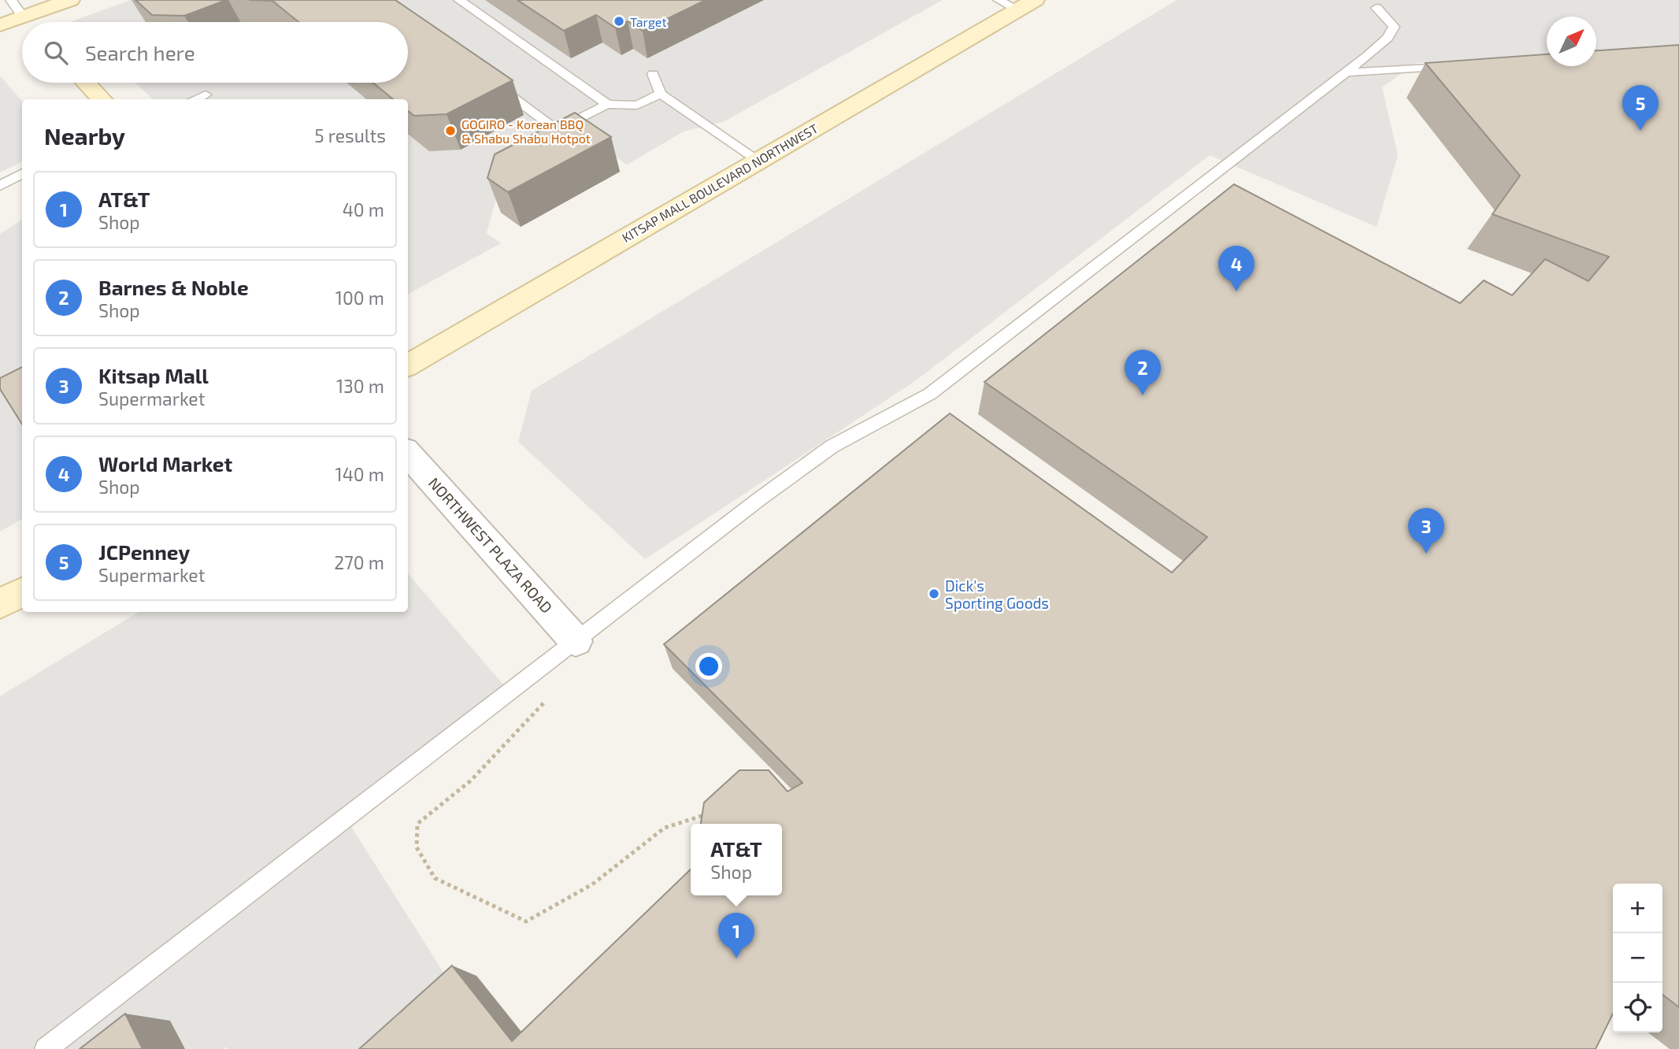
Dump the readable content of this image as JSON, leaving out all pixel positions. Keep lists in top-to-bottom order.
{
  "streets": {
    "main road": ["KITSAP MALL BOULEVARD NORTHWEST"],
    "street": ["NORTHWEST PLAZA ROAD"]
  },
  "places": ["Target", "GOGIRO - Korean BBQ & Shabu Shabu Hotpot", "Dick's Sporting Goods"],
  "north": "top right",
  "page": {
    "search": "Search here",
    "pins": [
      "5",
      "4",
      "2",
      "3",
      "1"
    ],
    "heading": ["Nearby", "5 results"],
    "list": [
      {
        "mark": "1",
        "name": "AT&T",
        "note": "Shop",
        "value": "40 m"
      },
      {
        "mark": "2",
        "name": "Barnes & Noble",
        "note": "Shop",
        "value": "100 m"
      },
      {
        "mark": "3",
        "name": "Kitsap Mall",
        "note": "Supermarket",
        "value": "130 m"
      },
      {
        "mark": "4",
        "name": "World Market",
        "note": "Shop",
        "value": "140 m"
      },
      {
        "mark": "5",
        "name": "JCPenney",
        "note": "Supermarket",
        "value": "270 m"
      }
    ],
    "popup": ["AT&T", "Shop"],
    "map_buttons": ["+", "−"]
  }
}
